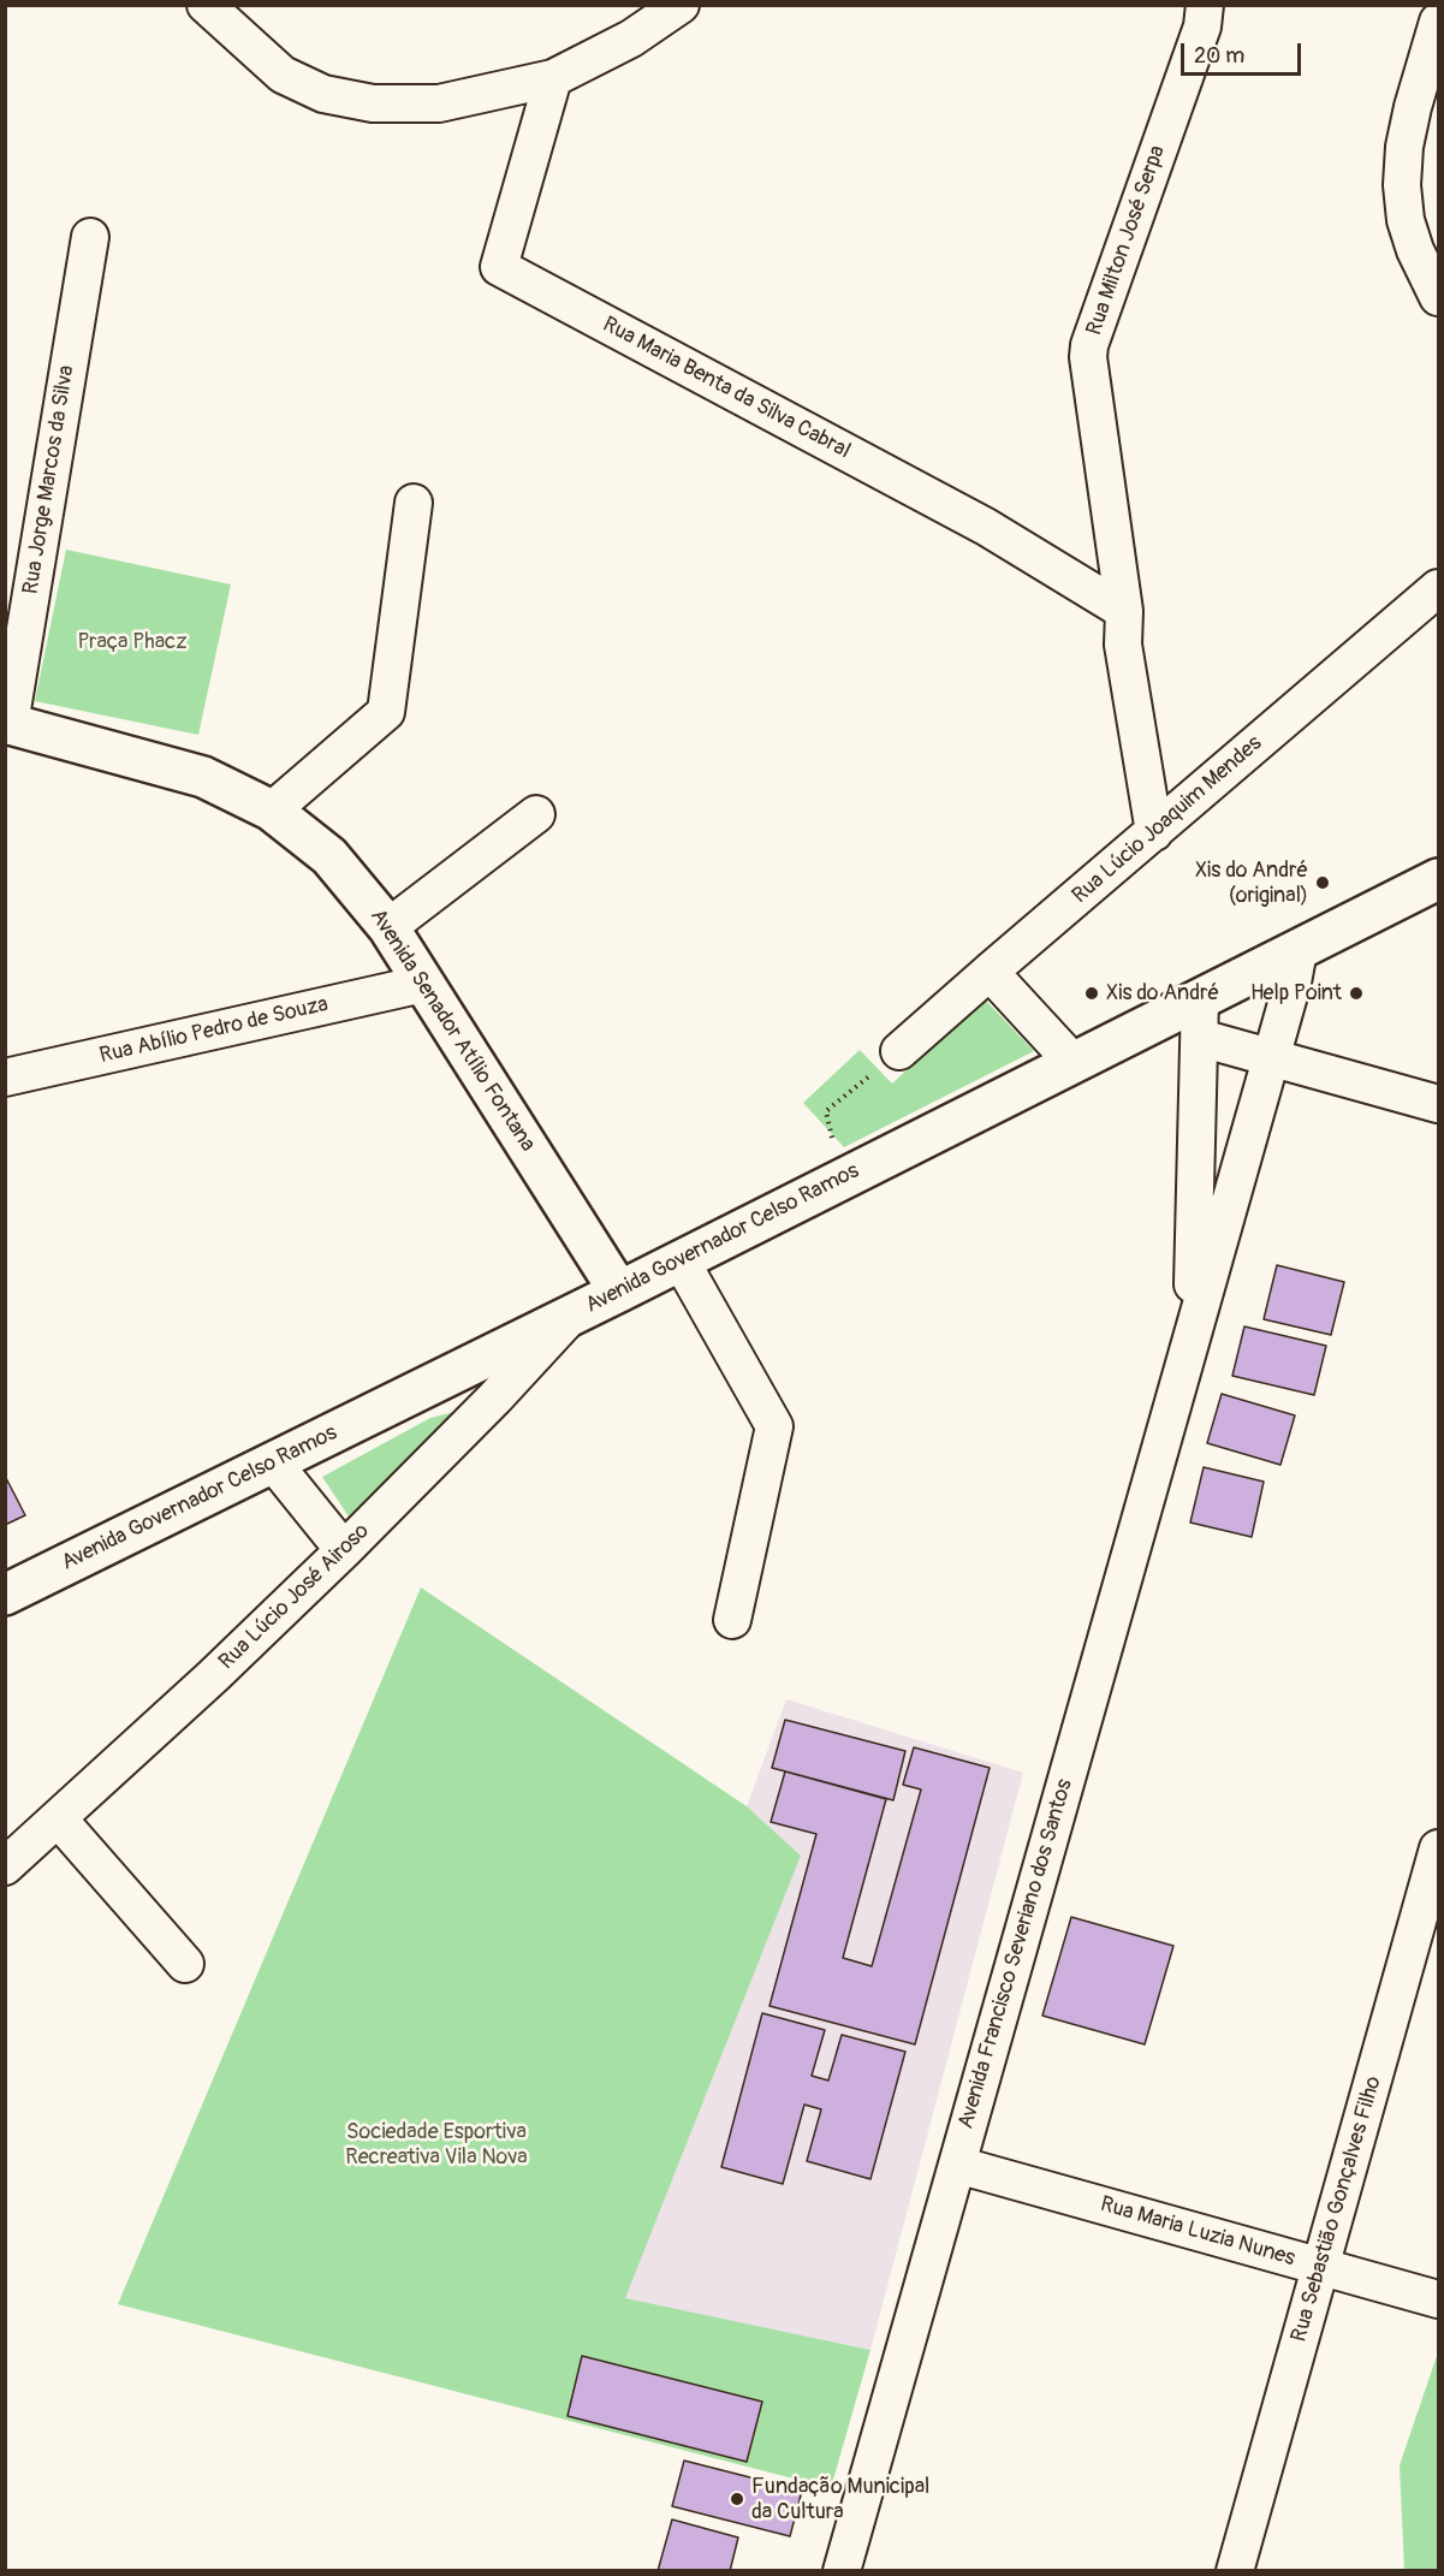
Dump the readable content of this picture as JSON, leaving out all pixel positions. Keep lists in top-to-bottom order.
{
  "streets": {
    "main road": ["Avenida Senador Atílio Fontana", "Avenida Governador Celso Ramos"],
    "street": [
      "Rua Milton José Serpa",
      "Rua Maria Benta da Silva Cabral",
      "Rua Jorge Marcos da Silva",
      "Rua Lúcio Joaquim Mendes",
      "Rua Abílio Pedro de Souza",
      "Rua Lúcio José Airoso",
      "Avenida Francisco Severiano dos Santos",
      "Rua Sebastião Gonçalves Filho",
      "Rua Maria Luzia Nunes"
    ]
  },
  "crossings": [
    ["Rua Milton José Serpa", "Rua Maria Benta da Silva Cabral"],
    ["Rua Milton José Serpa", "Rua Lúcio Joaquim Mendes"],
    ["Rua Jorge Marcos da Silva", "Avenida Senador Atílio Fontana"],
    ["Rua Abílio Pedro de Souza", "Avenida Senador Atílio Fontana"],
    ["Avenida Senador Atílio Fontana", "Avenida Governador Celso Ramos"],
    ["Avenida Governador Celso Ramos", "Rua Lúcio José Airoso"],
    ["Avenida Governador Celso Ramos", "Avenida Francisco Severiano dos Santos"],
    ["Avenida Francisco Severiano dos Santos", "Rua Maria Luzia Nunes"],
    ["Rua Sebastião Gonçalves Filho", "Rua Maria Luzia Nunes"]
  ],
  "parks": ["Praça Phacz", "Sociedade Esportiva Recreativa Vila Nova"],
  "places": [
    "Xis do André (original)",
    "Xis do André",
    "Help Point",
    "Fundação Municipal da Cultura"
  ],
  "scale_bar": "20 m"
}
